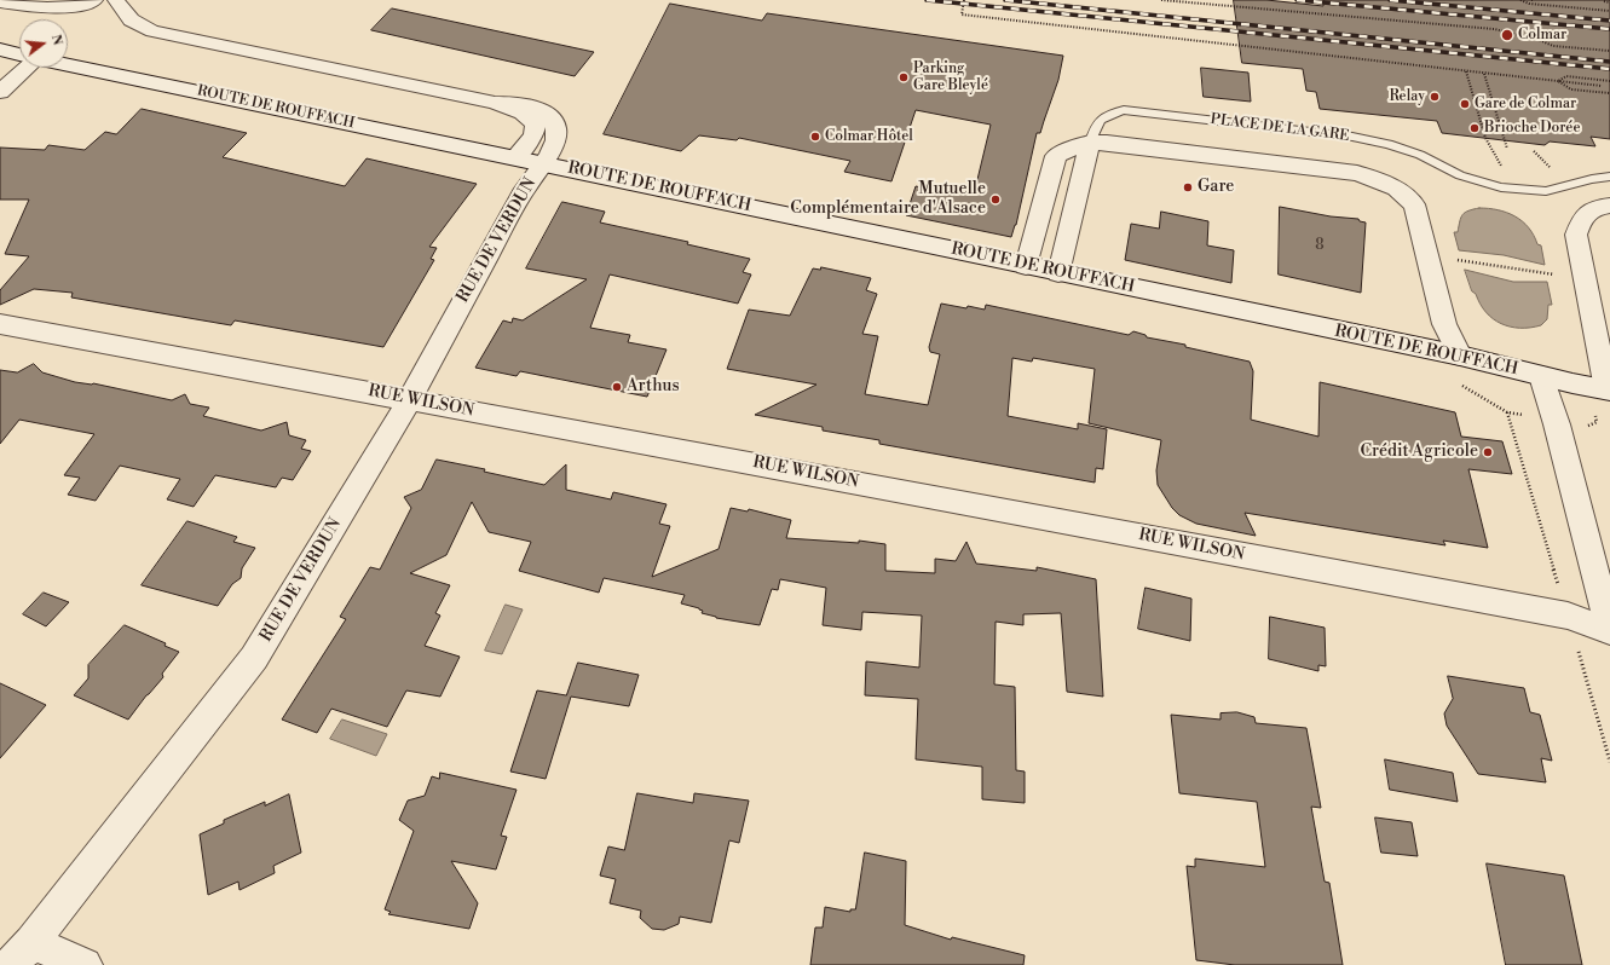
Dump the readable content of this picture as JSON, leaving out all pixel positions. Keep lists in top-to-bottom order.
{
  "streets": {
    "street": [
      "ROUTE DE ROUFFACH",
      "PLACE DE LA GARE",
      "RUE DE VERDUN",
      "RUE WILSON"
    ]
  },
  "crossings": [
    ["ROUTE DE ROUFFACH", "PLACE DE LA GARE"],
    ["ROUTE DE ROUFFACH", "RUE DE VERDUN"],
    ["RUE DE VERDUN", "RUE WILSON"]
  ],
  "places": [
    "Colmar",
    "Parking Gare Bleylé",
    "Relay",
    "Gare de Colmar",
    "Brioche Dorée",
    "Colmar Hôtel",
    "Gare",
    "Mutuelle Complémentaire d'Alsace",
    "Arthus",
    "Crédit Agricole"
  ],
  "house_numbers": ["8"],
  "north": "right"
}
